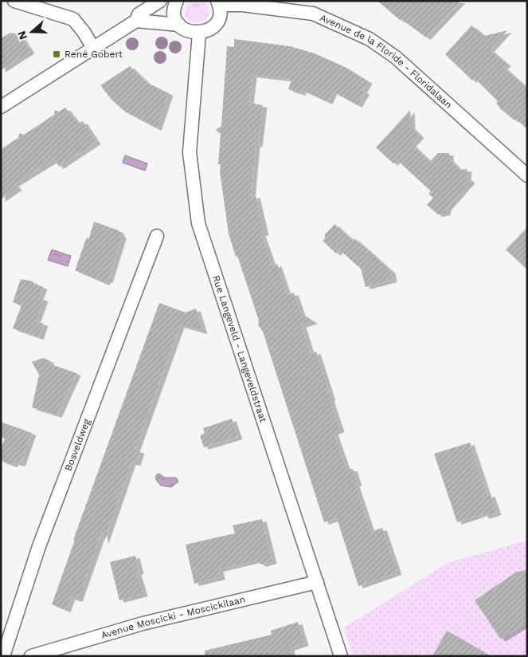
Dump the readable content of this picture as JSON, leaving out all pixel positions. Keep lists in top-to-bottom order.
{
  "streets": {
    "street": [
      "Avenue de la Floride - Floridalaan",
      "Rue Langeveld - Langeveldstraat",
      "Bosveldweg",
      "Avenue Moscicki - Moscickilaan"
    ]
  },
  "crossings": [
    ["Avenue de la Floride - Floridalaan", "Rue Langeveld - Langeveldstraat"],
    ["Rue Langeveld - Langeveldstraat", "Avenue Moscicki - Moscickilaan"]
  ],
  "places": {
    "transit": ["René Gobert"]
  },
  "north": "left"
}
